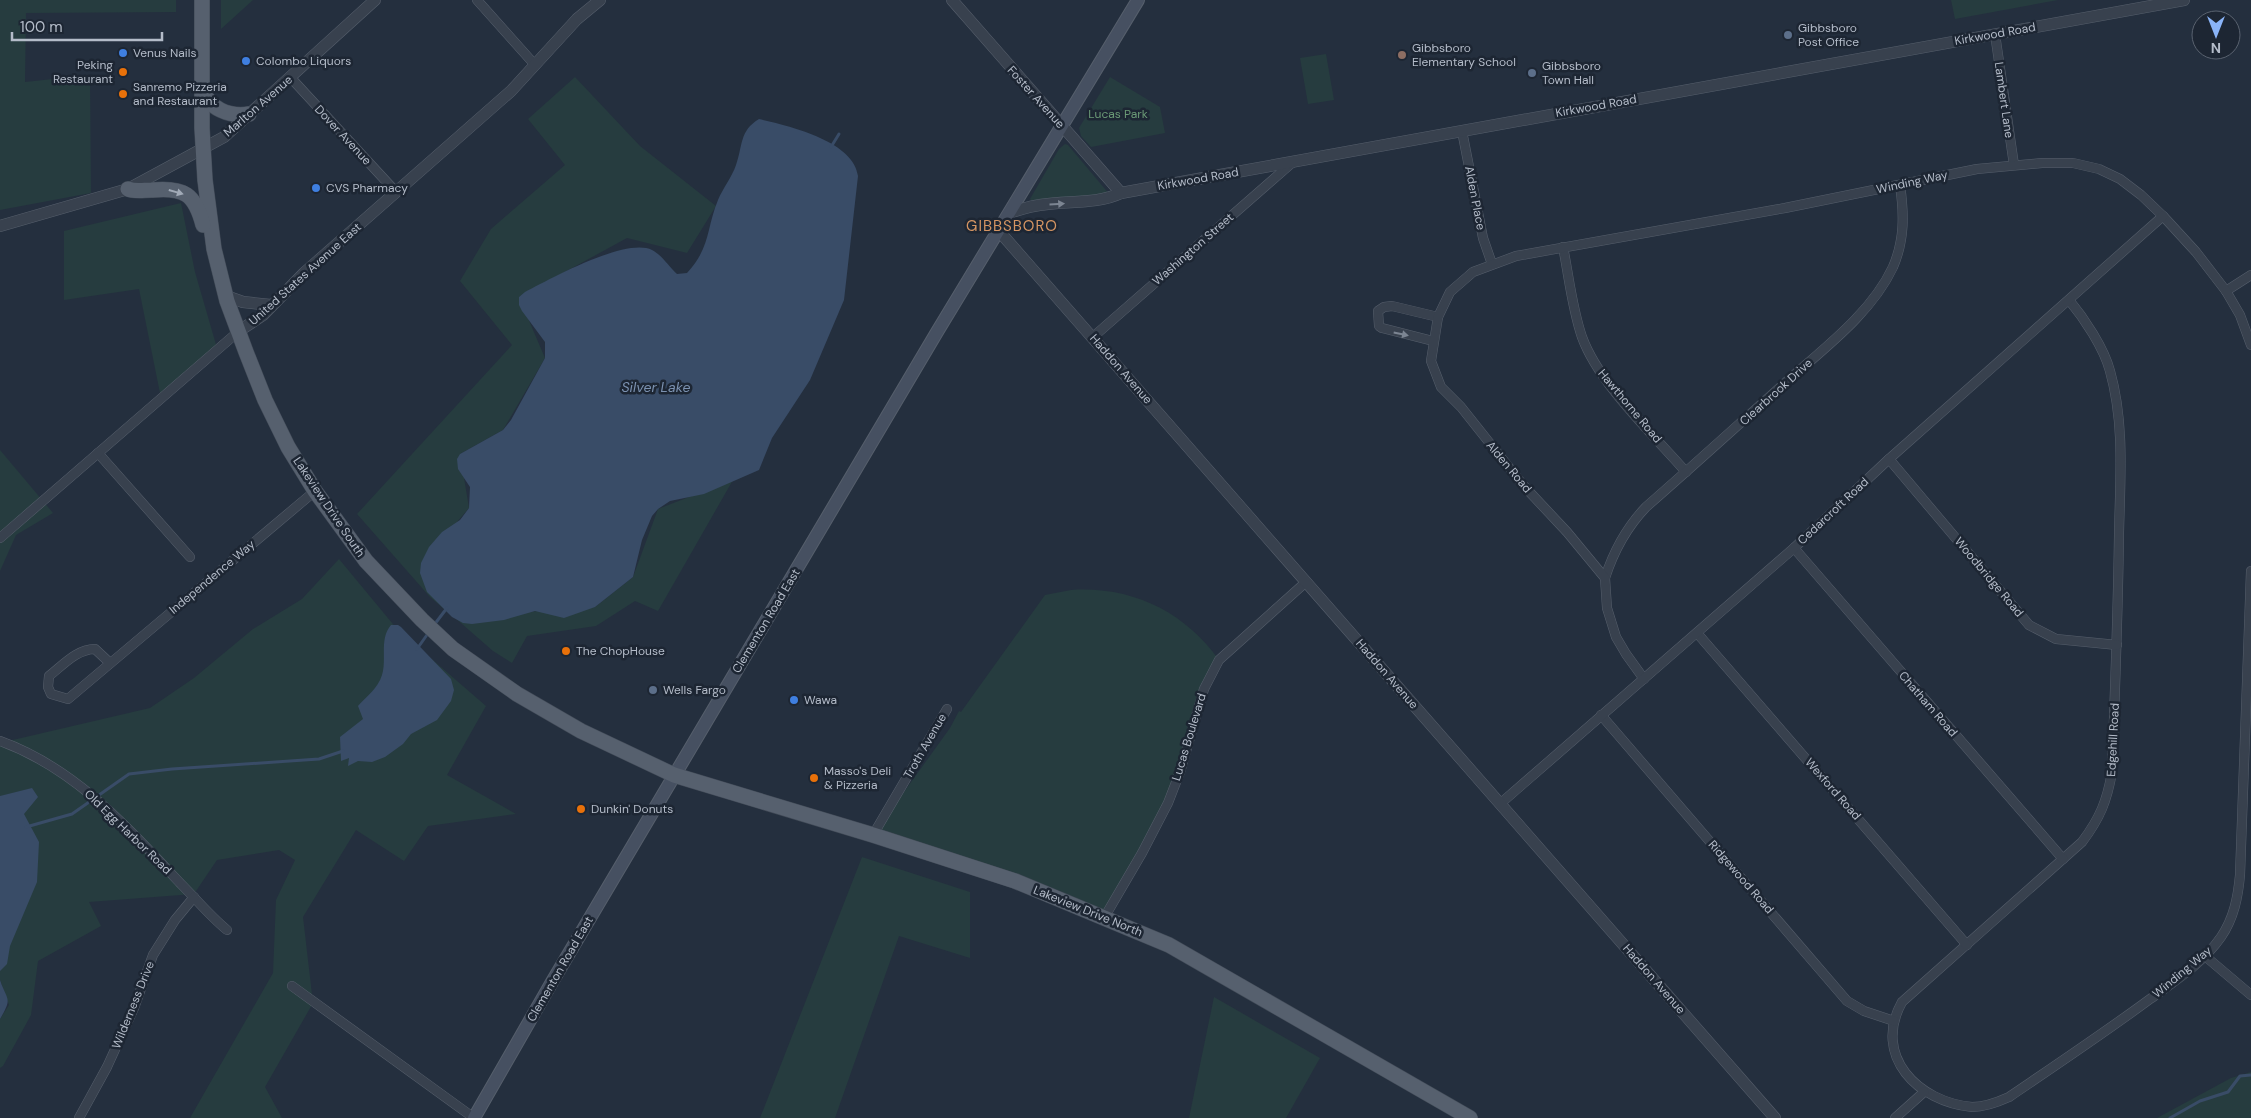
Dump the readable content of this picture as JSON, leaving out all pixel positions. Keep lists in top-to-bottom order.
{
  "streets": {
    "main road": ["Lakeview Drive South", "Clementon Road East", "Lakeview Drive North"],
    "street": [
      "Kirkwood Road",
      "Foster Avenue",
      "Lambert Lane",
      "Marlton Avenue",
      "Dover Avenue",
      "Winding Way",
      "Alden Place",
      "Washington Street",
      "United States Avenue East",
      "Haddon Avenue",
      "Clearbrook Drive",
      "Hawthorne Road",
      "Alden Road",
      "Cedarcroft Road",
      "Independence Way",
      "Woodbridge Road",
      "Chatham Road",
      "Lucas Boulevard",
      "Edgehill Road",
      "Troth Avenue",
      "Wexford Road",
      "Old Egg Harbor Road",
      "Ridgewood Road",
      "Wilderness Drive"
    ]
  },
  "crossings": [
    ["Kirkwood Road", "Foster Avenue"],
    ["Kirkwood Road", "Lambert Lane"],
    ["Kirkwood Road", "Alden Place"],
    ["Kirkwood Road", "Washington Street"],
    ["Kirkwood Road", "Clementon Road East"],
    ["Foster Avenue", "Clementon Road East"],
    ["Lambert Lane", "Winding Way"],
    ["Marlton Avenue", "Dover Avenue"],
    ["Marlton Avenue", "Lakeview Drive South"],
    ["Dover Avenue", "United States Avenue East"],
    ["Winding Way", "Alden Place"],
    ["Winding Way", "Clearbrook Drive"],
    ["Winding Way", "Hawthorne Road"],
    ["Winding Way", "Alden Road"],
    ["Winding Way", "Cedarcroft Road"],
    ["Winding Way", "Edgehill Road"],
    ["Alden Place", "Alden Road"],
    ["Washington Street", "Haddon Avenue"],
    ["United States Avenue East", "Lakeview Drive South"],
    ["Haddon Avenue", "Cedarcroft Road"],
    ["Haddon Avenue", "Clementon Road East"],
    ["Haddon Avenue", "Lucas Boulevard"],
    ["Clearbrook Drive", "Hawthorne Road"],
    ["Clearbrook Drive", "Alden Road"],
    ["Lakeview Drive South", "Independence Way"],
    ["Lakeview Drive South", "Clementon Road East"],
    ["Lakeview Drive South", "Lakeview Drive North"],
    ["Cedarcroft Road", "Woodbridge Road"],
    ["Cedarcroft Road", "Chatham Road"],
    ["Cedarcroft Road", "Edgehill Road"],
    ["Cedarcroft Road", "Wexford Road"],
    ["Cedarcroft Road", "Ridgewood Road"],
    ["Woodbridge Road", "Edgehill Road"],
    ["Clementon Road East", "Lakeview Drive North"],
    ["Chatham Road", "Edgehill Road"],
    ["Lucas Boulevard", "Lakeview Drive North"],
    ["Edgehill Road", "Wexford Road"],
    ["Edgehill Road", "Ridgewood Road"],
    ["Troth Avenue", "Lakeview Drive North"],
    ["Old Egg Harbor Road", "Wilderness Drive"]
  ],
  "districts": ["GIBBSBORO"],
  "water": ["Silver Lake"],
  "parks": ["Lucas Park"],
  "places": [
    "Gibbsboro Post Office",
    "Venus Nails",
    "Gibbsboro Elementary School",
    "Colombo Liquors",
    "Peking Restaurant",
    "Gibbsboro Town Hall",
    "Sanremo Pizzeria and Restaurant",
    "CVS Pharmacy",
    "The ChopHouse",
    "Wells Fargo",
    "Wawa",
    "Masso's Deli & Pizzeria",
    "Dunkin' Donuts"
  ],
  "scale_bar": "100 m",
  "north": "bottom"
}
